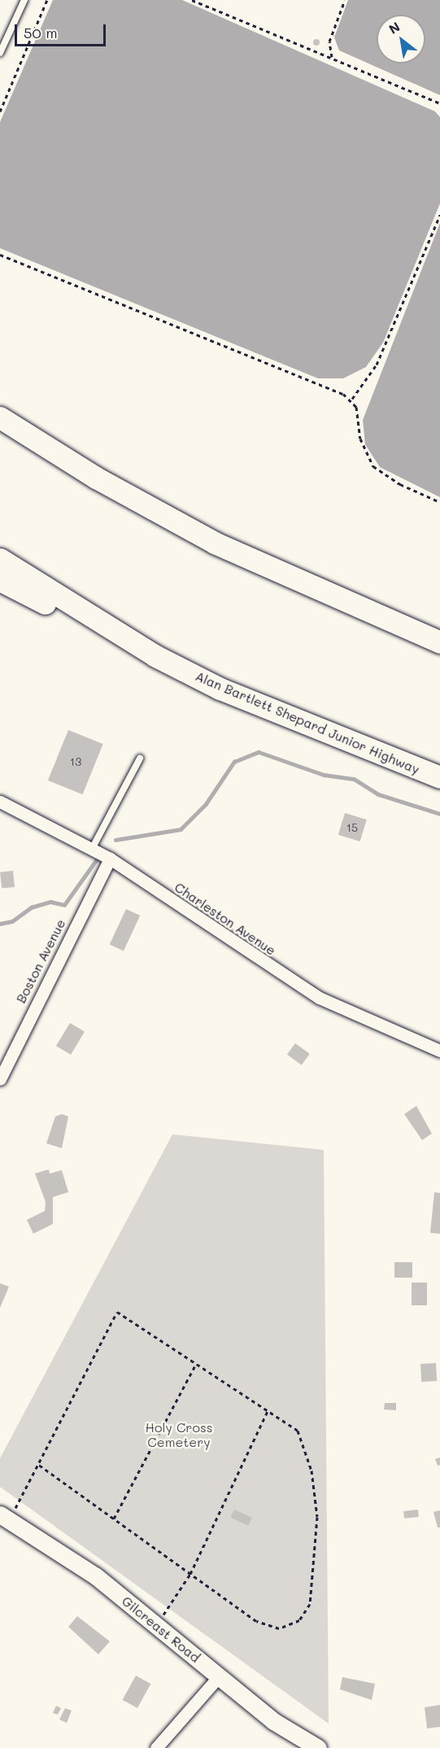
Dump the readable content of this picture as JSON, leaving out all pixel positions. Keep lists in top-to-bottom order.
{
  "streets": {
    "highway": ["Alan Bartlett Shepard Junior Highway"],
    "street": ["Charleston Avenue", "Boston Avenue", "Gilcreast Road"]
  },
  "crossings": [
    ["Charleston Avenue", "Boston Avenue"]
  ],
  "parks": ["Holy Cross Cemetery"],
  "house_numbers": ["13", "15"],
  "scale_bar": "50 m",
  "north": "top left"
}
